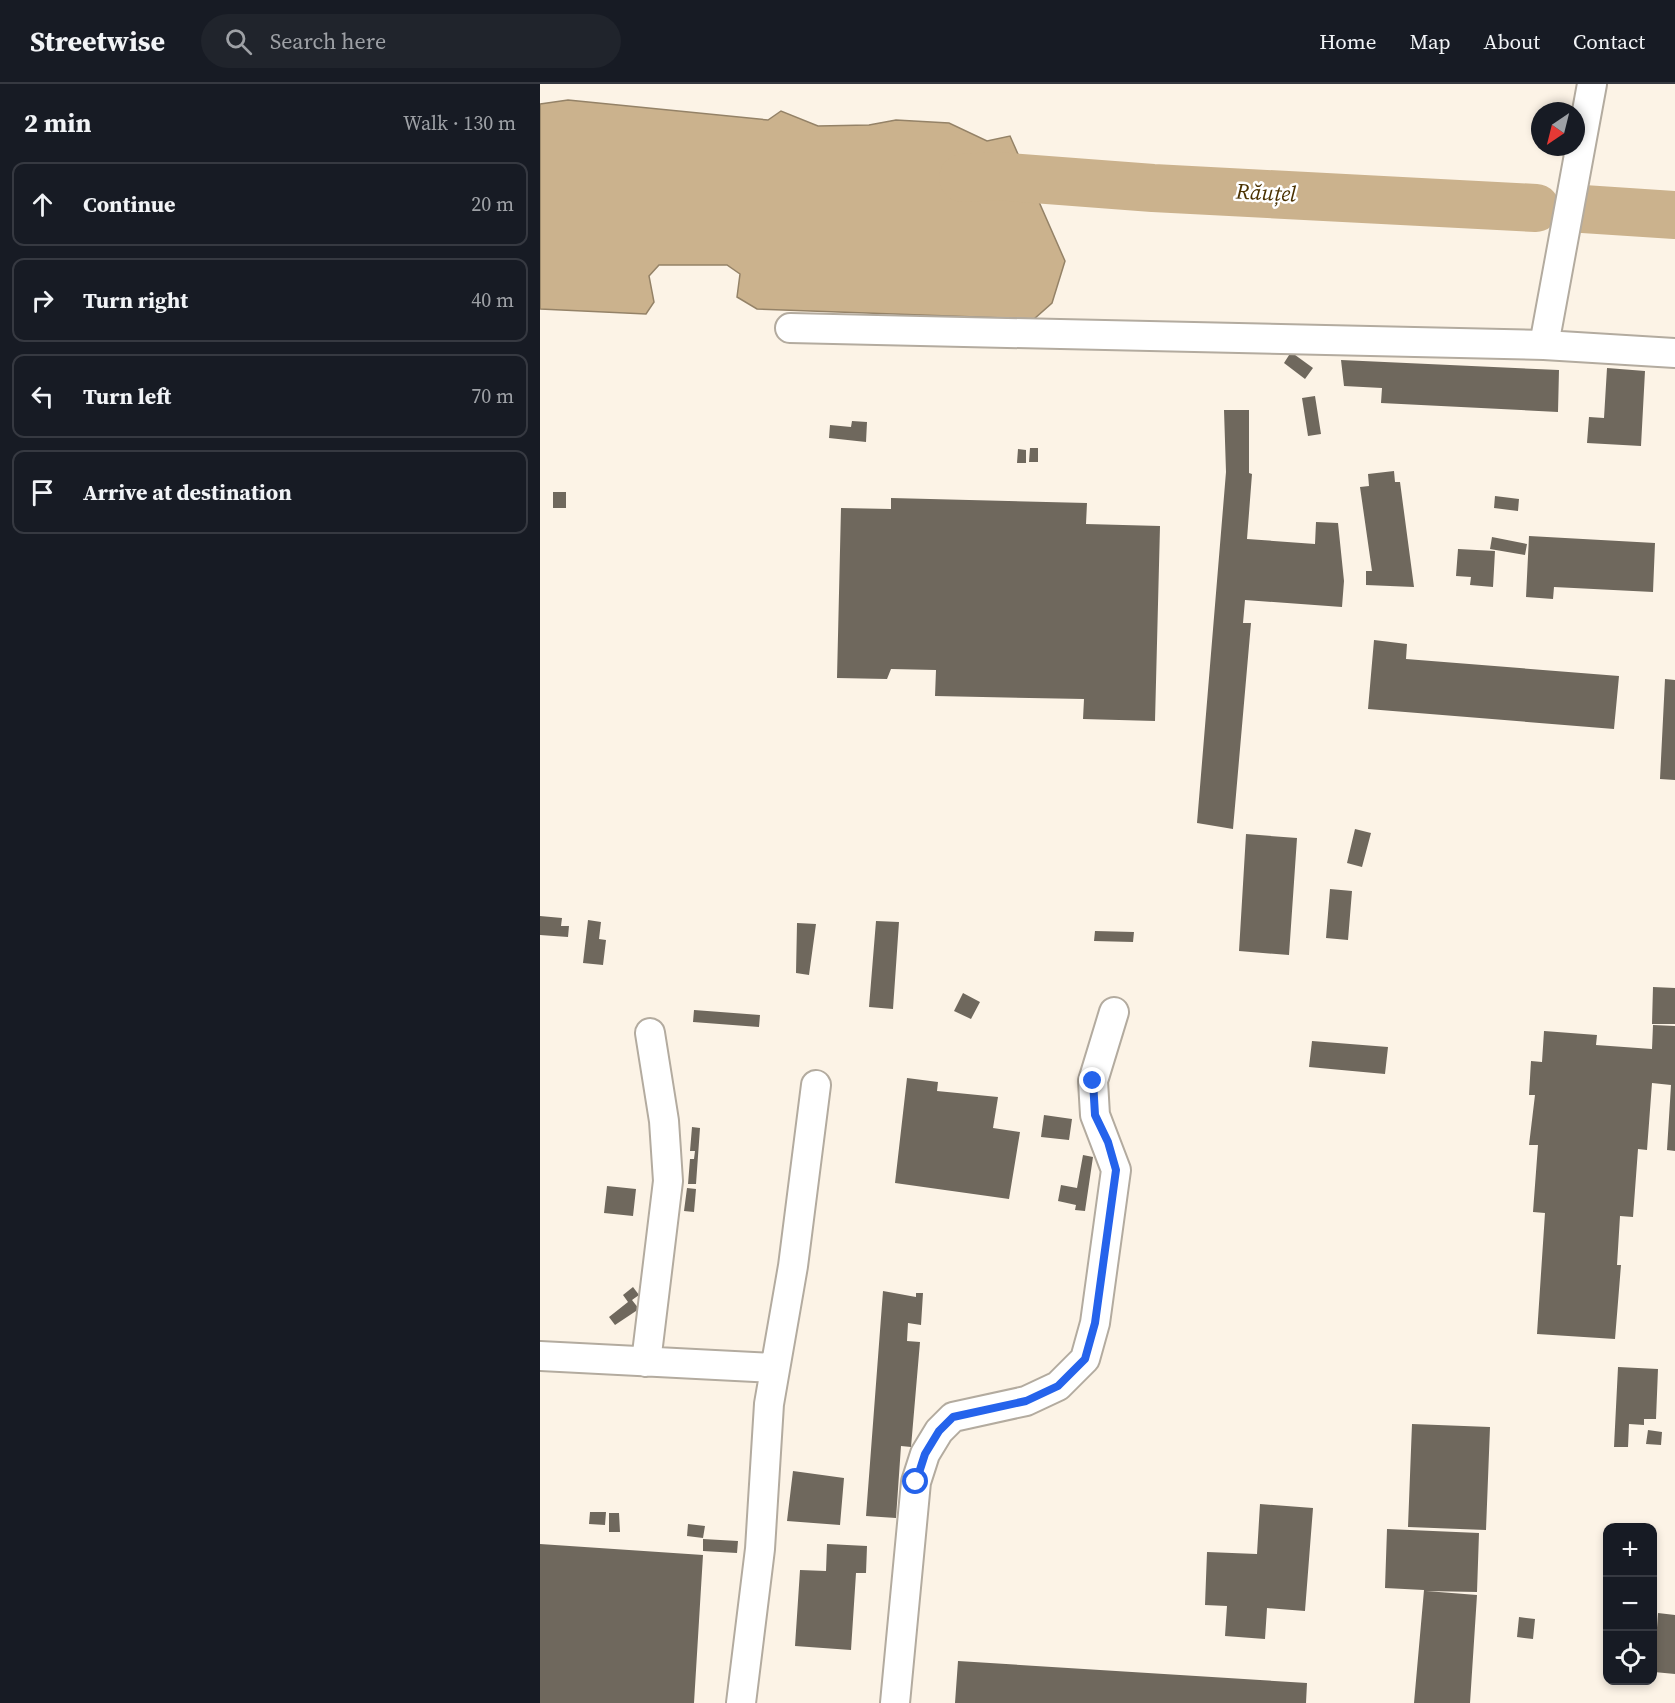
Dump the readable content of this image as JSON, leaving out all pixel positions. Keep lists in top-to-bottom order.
{
  "water": ["Răuțel"],
  "north": "bottom left",
  "page": {
    "header": "Streetwise",
    "search": "Search here",
    "nav": [
      "Home",
      "Map",
      "About",
      "Contact"
    ],
    "heading": ["2 min", "Walk · 130 m"],
    "list": [
      ["Continue", "20 m"],
      ["Turn right", "40 m"],
      ["Turn left", "70 m"],
      "Arrive at destination"
    ],
    "map_buttons": ["+", "−"]
  }
}
